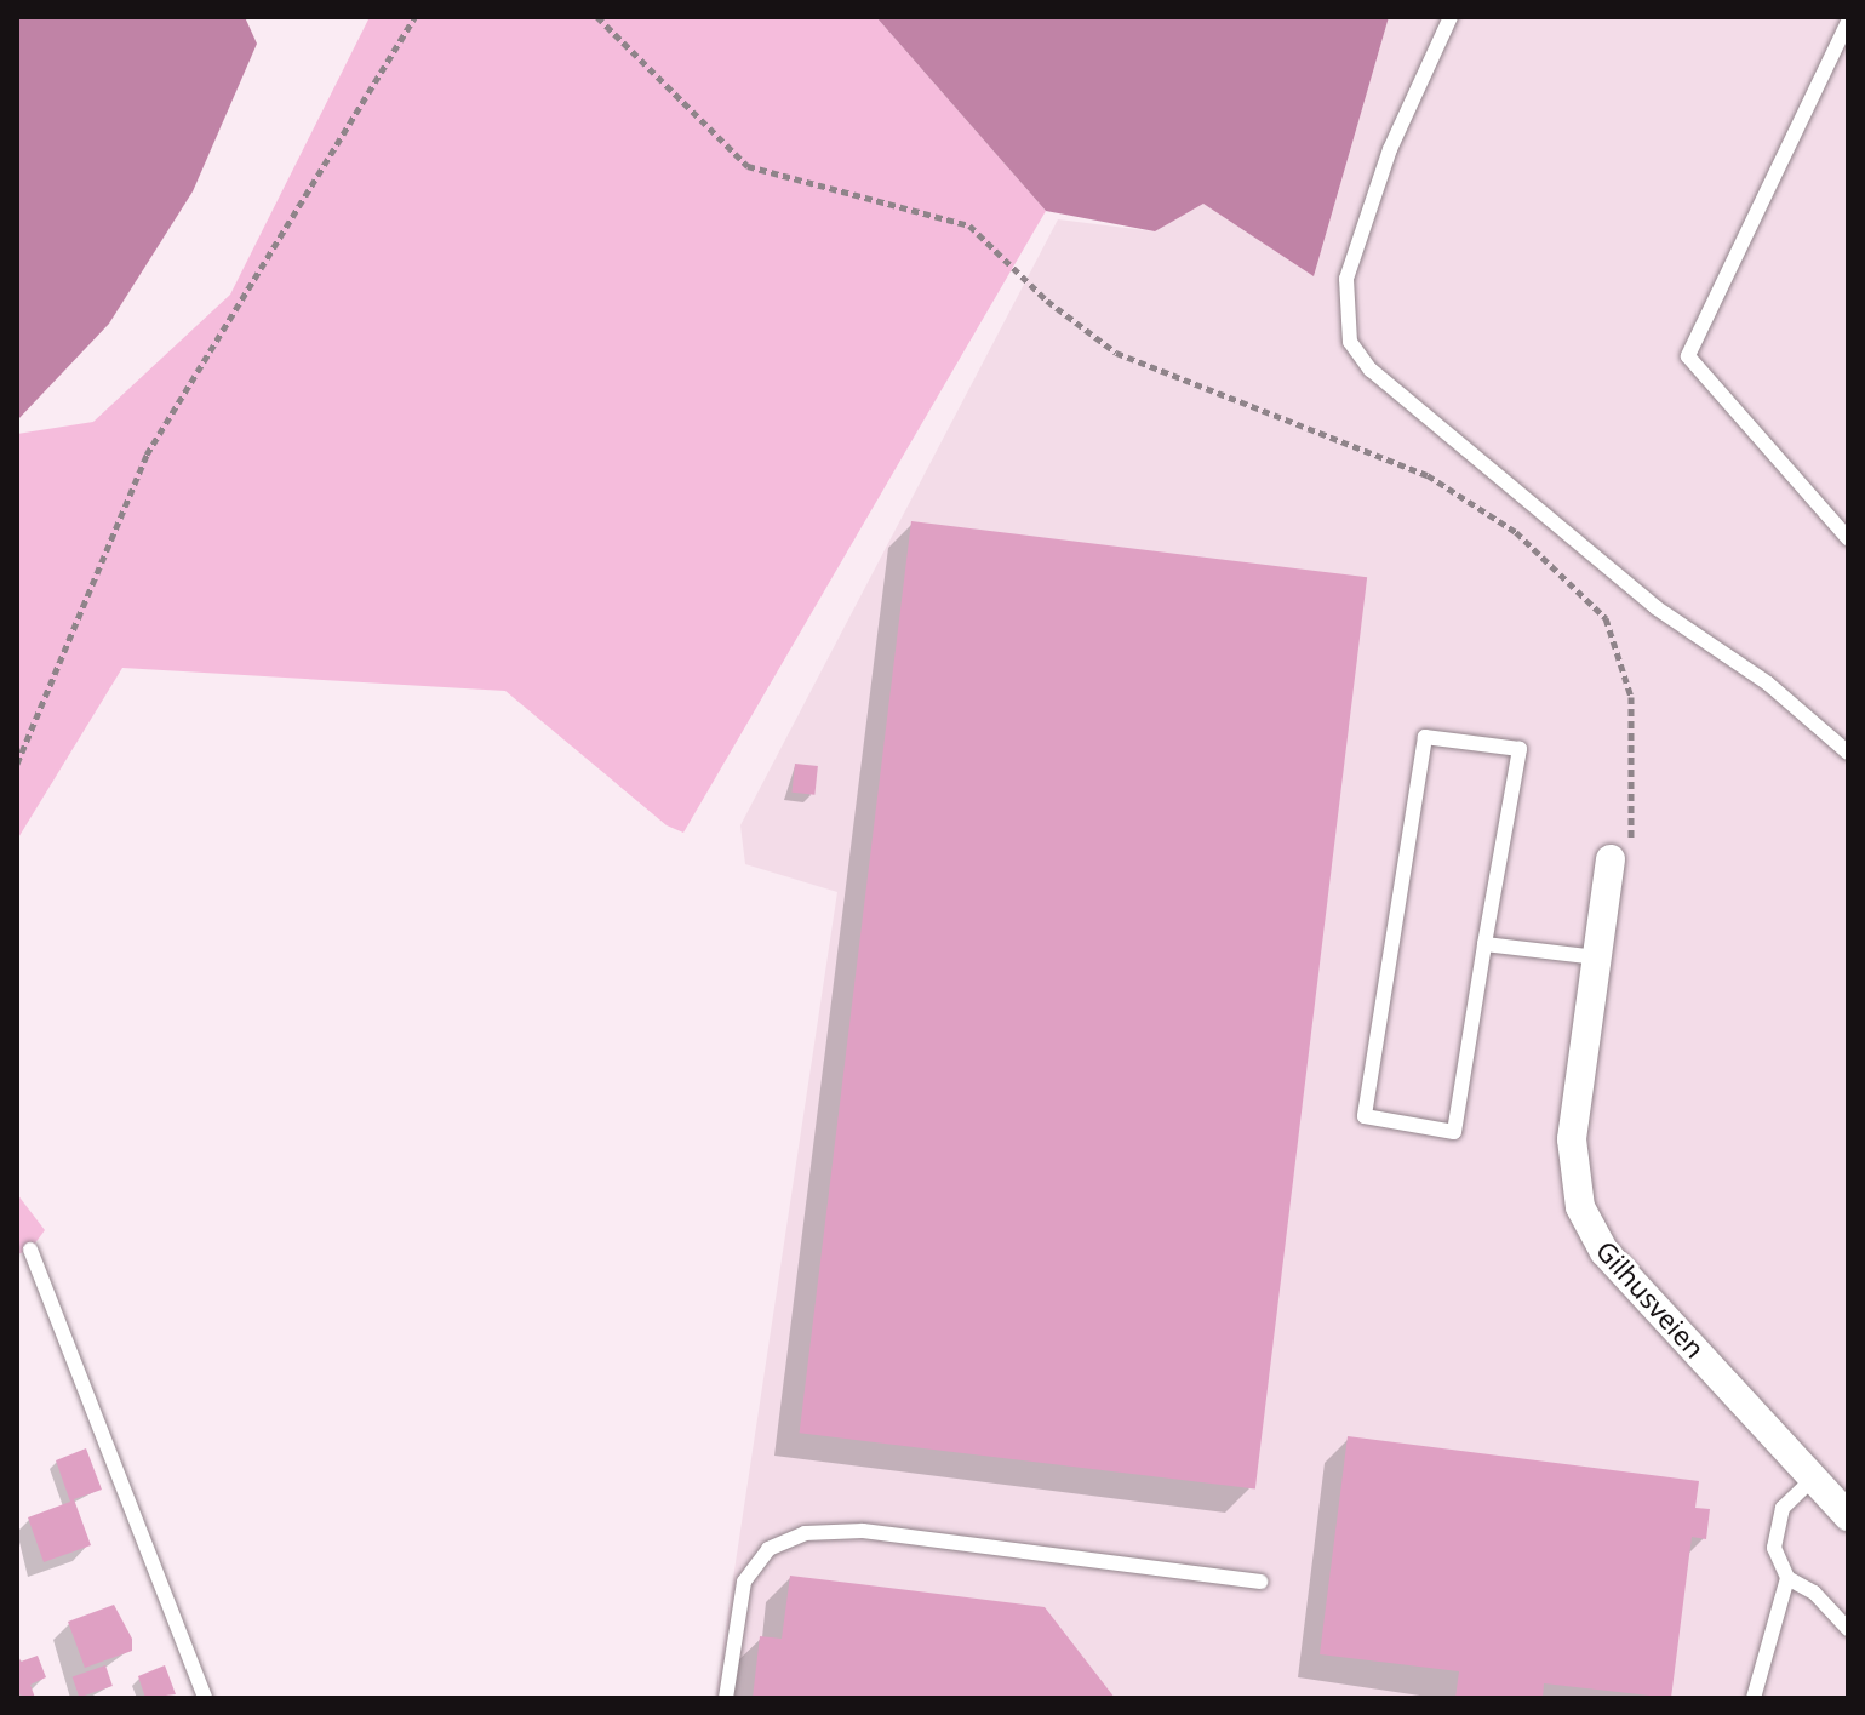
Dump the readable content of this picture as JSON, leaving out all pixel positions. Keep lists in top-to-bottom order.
{
  "streets": {
    "street": ["Gilhusveien"]
  }
}
